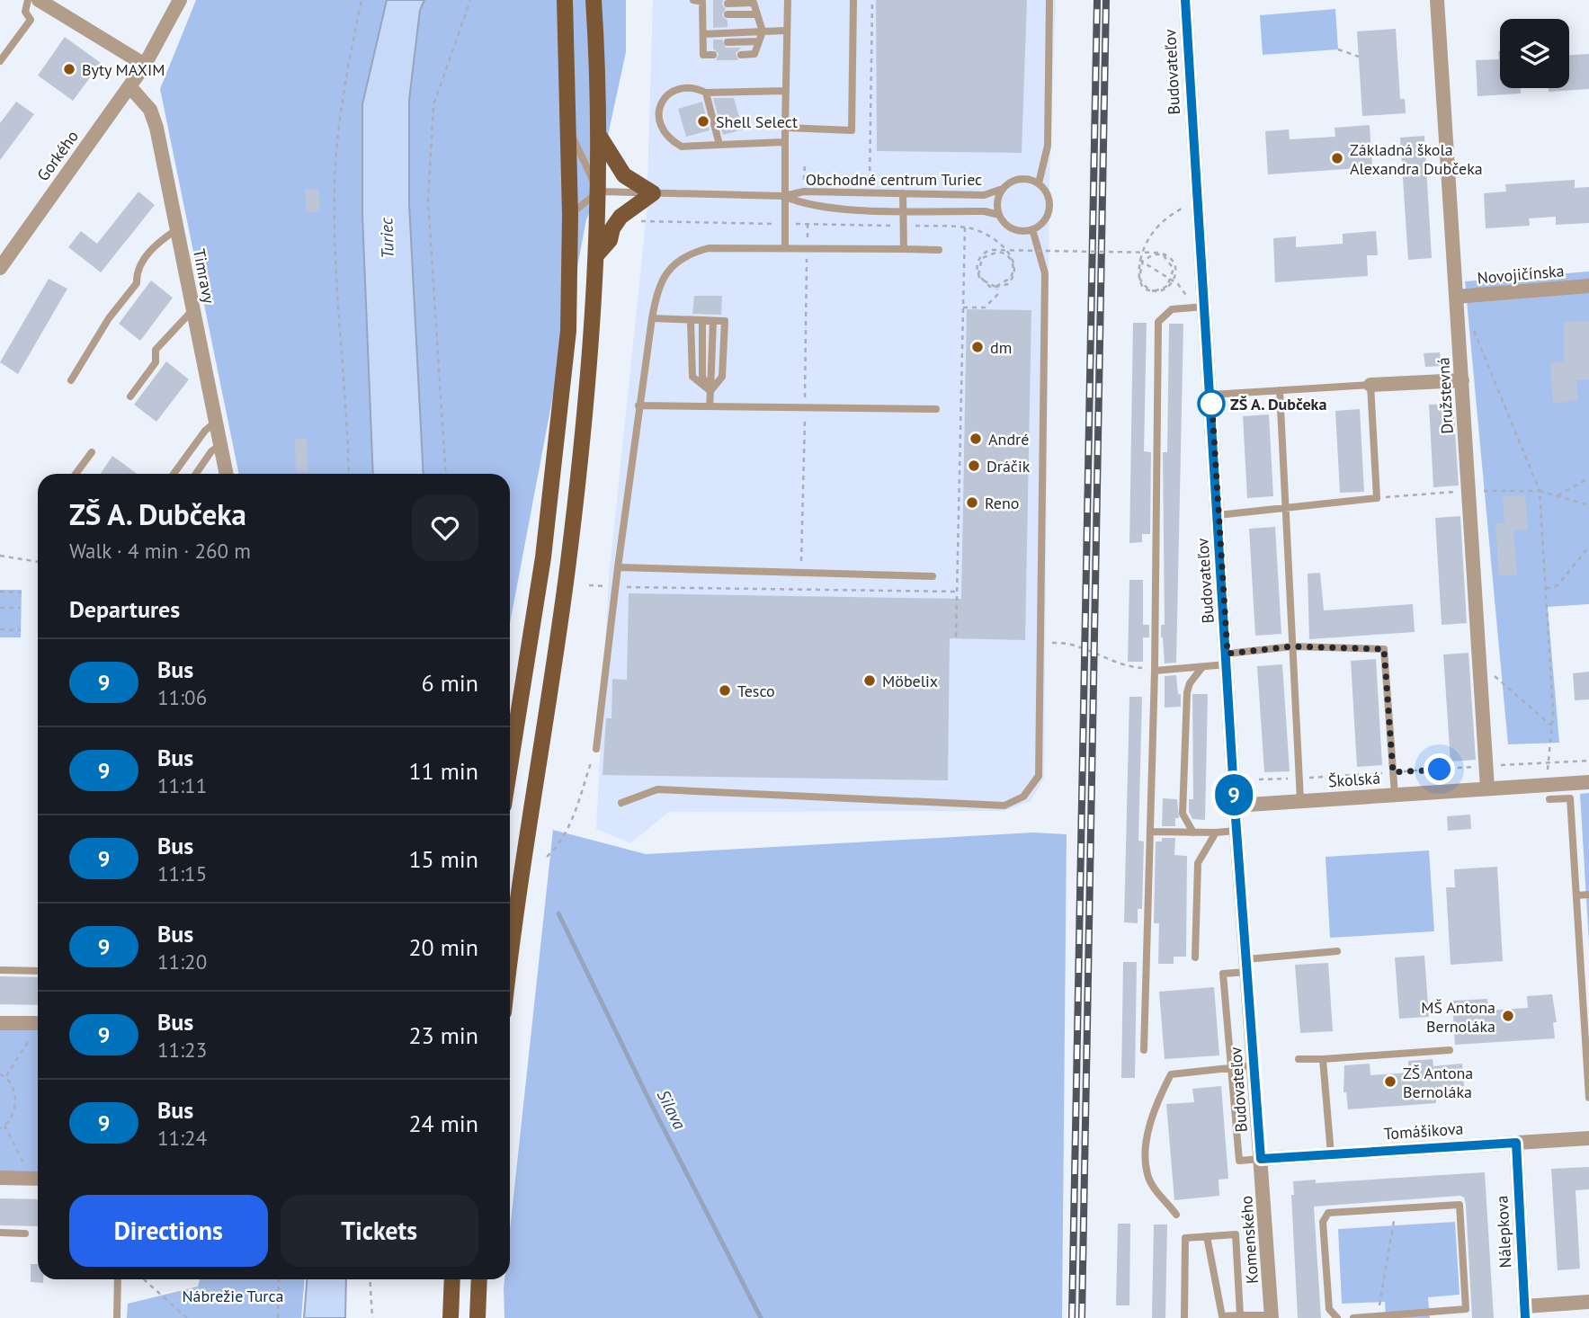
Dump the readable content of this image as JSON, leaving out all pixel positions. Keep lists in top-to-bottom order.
{
  "streets": {
    "street": [
      "Budovateľov",
      "Gorkého",
      "Novojičínska",
      "Timravy",
      "Družstevná",
      "Školská",
      "Tomášikova",
      "Nálepkova",
      "Komenského"
    ],
    "lane": ["Obchodné centrum Turiec"]
  },
  "crossings": [
    ["Budovateľov", "Školská"],
    ["Budovateľov", "Tomášikova"],
    ["Budovateľov", "Komenského"],
    ["Gorkého", "Timravy"],
    ["Novojičínska", "Družstevná"],
    ["Družstevná", "Školská"],
    ["Tomášikova", "Nálepkova"],
    ["Tomášikova", "Komenského"]
  ],
  "water": ["Turiec", "Silava"],
  "parks": ["Nábrežie Turca"],
  "places": [
    "Byty MAXIM",
    "Shell Select",
    "Základná škola Alexandra Dubčeka",
    "dm",
    "ZŠ A. Dubčeka",
    "André",
    "Dráčik",
    "Reno",
    "Möbelix",
    "Tesco",
    "MŠ Antona Bernoláka",
    "ZŠ Antona Bernoláka"
  ],
  "lines": ["bus line 9"],
  "page": {
    "on_map": "9",
    "heading": [
      ["ZŠ A. Dubčeka", "Walk · 4 min · 260 m"],
      "Departures"
    ],
    "list": [
      {
        "mark": "9",
        "name": "Bus",
        "note": "11:06",
        "value": "6 min"
      },
      {
        "mark": "9",
        "name": "Bus",
        "note": "11:11",
        "value": "11 min"
      },
      {
        "mark": "9",
        "name": "Bus",
        "note": "11:15",
        "value": "15 min"
      },
      {
        "mark": "9",
        "name": "Bus",
        "note": "11:20",
        "value": "20 min"
      },
      {
        "mark": "9",
        "name": "Bus",
        "note": "11:23",
        "value": "23 min"
      },
      {
        "mark": "9",
        "name": "Bus",
        "note": "11:24",
        "value": "24 min"
      }
    ],
    "buttons": ["Directions", "Tickets"]
  }
}
